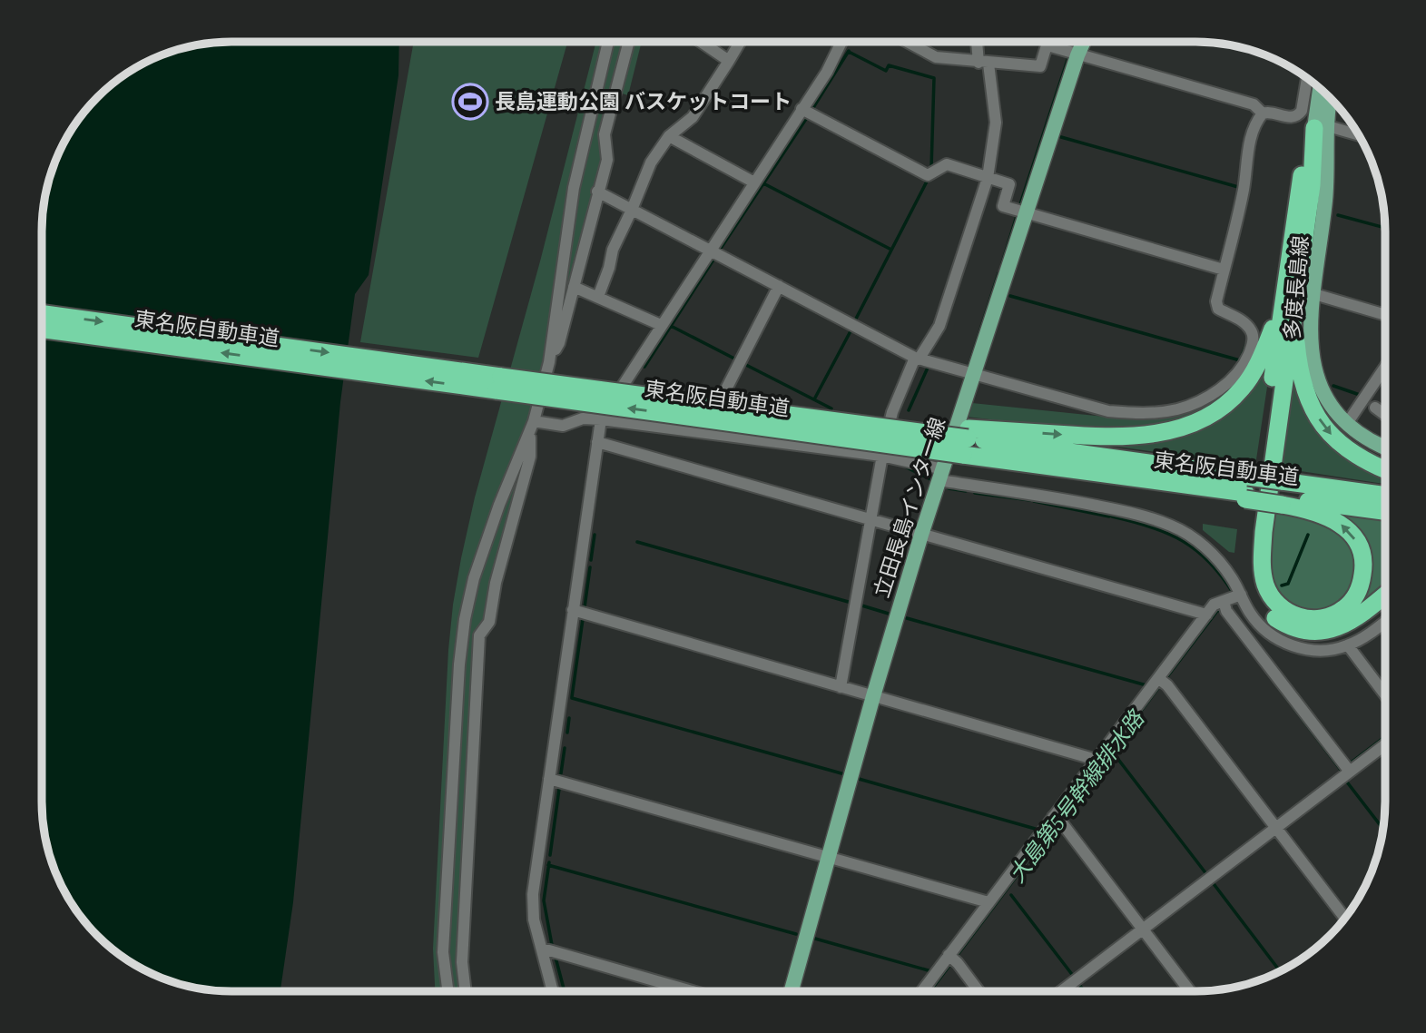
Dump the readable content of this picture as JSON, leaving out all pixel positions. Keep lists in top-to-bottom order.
{
  "streets": {
    "highway": ["東名阪自動車道"],
    "main road": ["多度長島線", "立田長島インター線"]
  },
  "water": ["大島第5号幹線排水路"],
  "places": {
    "sports": ["長島運動公園 バスケットコート"]
  }
}
